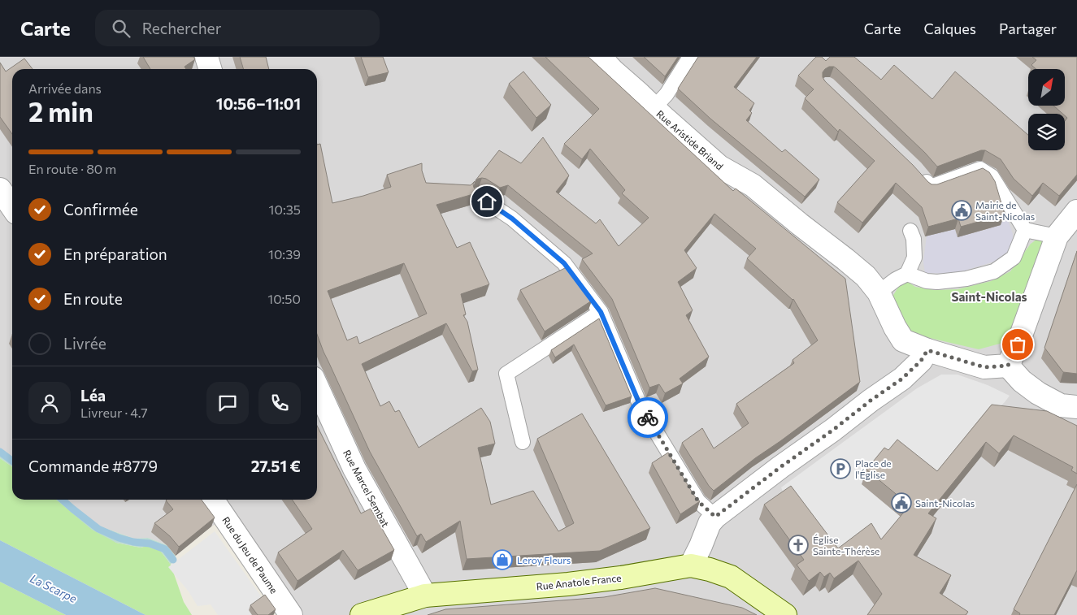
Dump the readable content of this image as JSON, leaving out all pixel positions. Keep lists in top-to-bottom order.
{
  "streets": {
    "main road": ["Rue Anatole France"],
    "street": ["Rue Aristide Briand", "Rue Marcel Sembat", "Rue du Jeu de Paume"]
  },
  "crossings": [
    ["Rue Marcel Sembat", "Rue Anatole France"]
  ],
  "districts": ["Saint-Nicolas"],
  "water": ["La Scarpe"],
  "places": {
    "public building": ["Mairie de Saint-Nicolas", "Saint-Nicolas"],
    "parking": ["Place de l'Église"],
    "church": ["Église Sainte-Thérèse"],
    "shop": ["Leroy Fleurs"]
  },
  "north": "top right",
  "page": {
    "header": "Carte",
    "search": "Rechercher",
    "nav": ["Carte", "Calques", "Partager"],
    "heading": ["2 min", "Arrivée dans", "10:56–11:01"],
    "panel": [
      "Léa",
      "Livreur · 4.7",
      "Commande #8779",
      "27.51 €"
    ],
    "bar": "En route · 80 m",
    "list": [
      ["Confirmée", "10:35"],
      ["En préparation", "10:39"],
      ["En route", "10:50"],
      "Livrée"
    ]
  }
}
